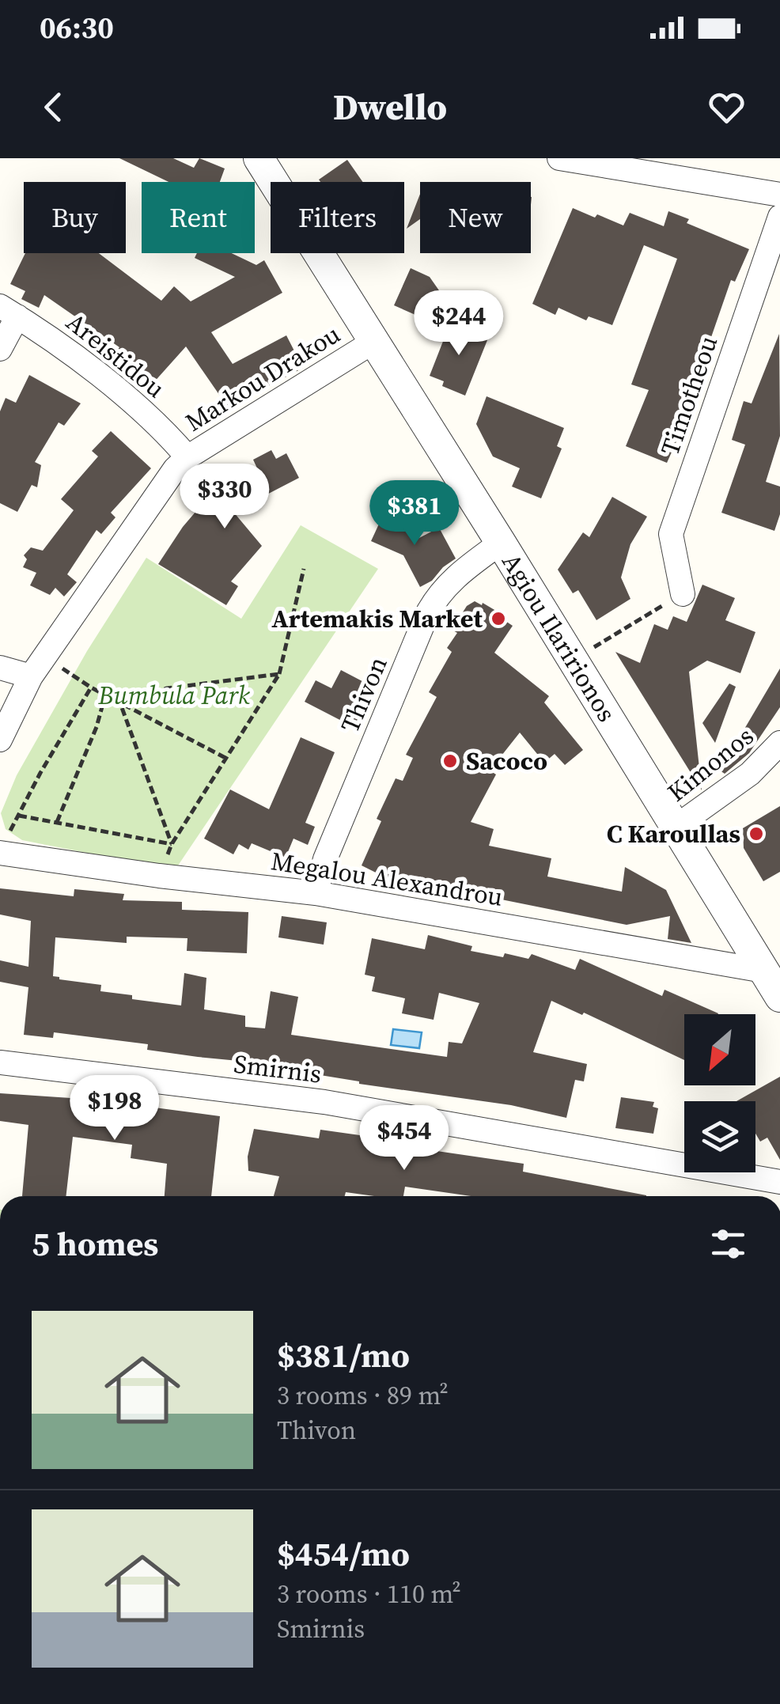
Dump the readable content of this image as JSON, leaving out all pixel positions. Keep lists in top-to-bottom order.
{
  "streets": {
    "street": [
      "Areistidou",
      "Markou Drakou",
      "Timotheou",
      "Agiou Ilaririonos",
      "Thivon",
      "Kimonos",
      "Megalou Alexandrou",
      "Smirnis"
    ]
  },
  "crossings": [
    ["Areistidou", "Markou Drakou"],
    ["Markou Drakou", "Agiou Ilaririonos"],
    ["Agiou Ilaririonos", "Thivon"],
    ["Agiou Ilaririonos", "Kimonos"],
    ["Agiou Ilaririonos", "Megalou Alexandrou"],
    ["Thivon", "Megalou Alexandrou"]
  ],
  "parks": ["Bumbula Park"],
  "places": ["Artemakis Market", "Sacoco", "C Karoullas"],
  "north": "bottom left",
  "page": {
    "status": "06:30",
    "header": "Dwello",
    "chip": [
      "Buy",
      "Rent",
      "Filters",
      "New"
    ],
    "price": [
      "$244",
      "$330",
      "$381",
      "$198",
      "$454"
    ],
    "heading": "5 homes",
    "list": [
      {
        "name": "$381/mo",
        "note": "3 rooms · 89 m² · Thivon"
      },
      {
        "name": "$454/mo",
        "note": "3 rooms · 110 m² · Smirnis"
      }
    ]
  }
}
